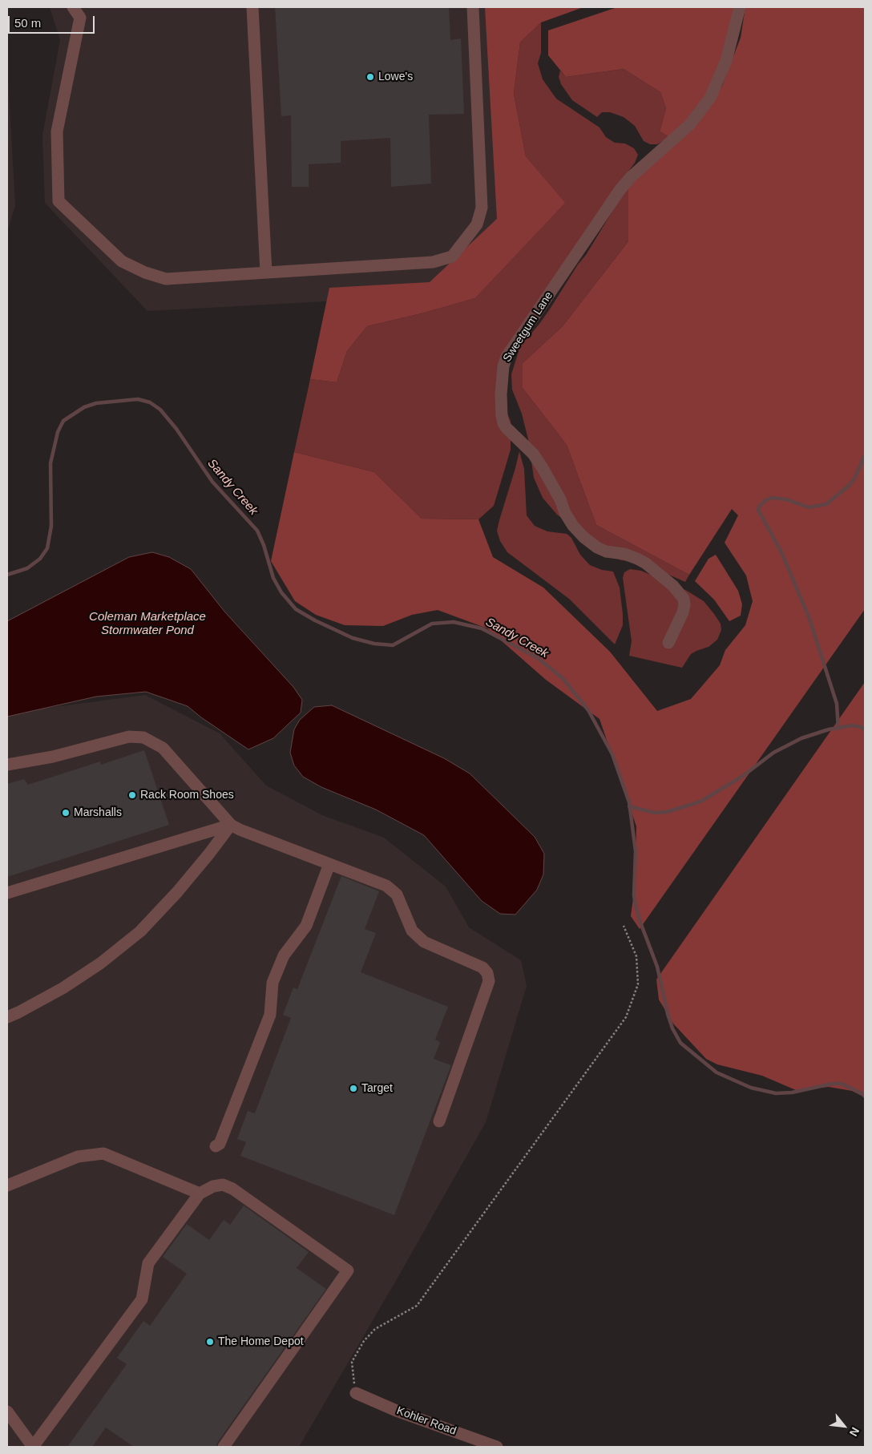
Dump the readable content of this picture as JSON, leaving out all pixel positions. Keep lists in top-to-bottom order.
{
  "streets": {
    "street": ["Sweetgum Lane", "Kohler Road"]
  },
  "water": ["Sandy Creek", "Coleman Marketplace Stormwater Pond"],
  "places": [
    "Lowe's",
    "Rack Room Shoes",
    "Marshalls",
    "Target",
    "The Home Depot"
  ],
  "scale_bar": "50 m",
  "north": "bottom right"
}
